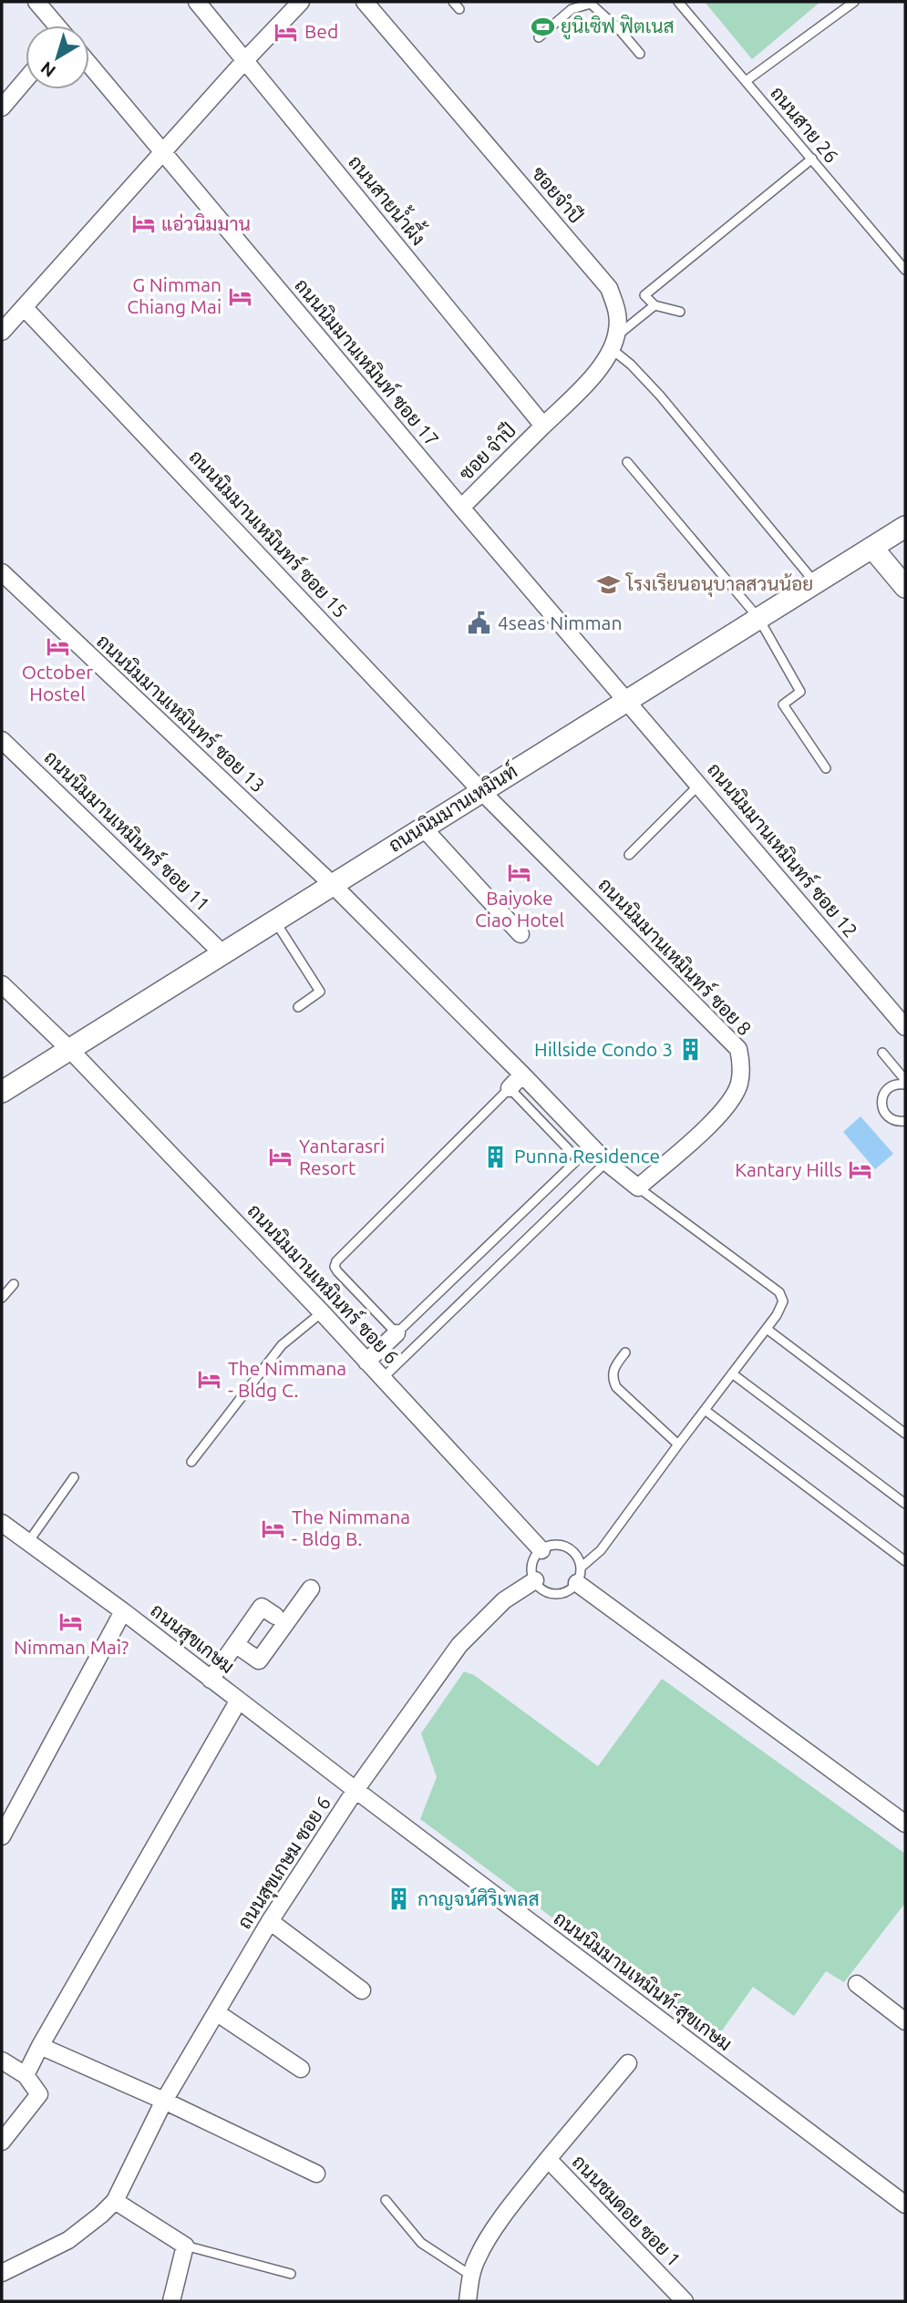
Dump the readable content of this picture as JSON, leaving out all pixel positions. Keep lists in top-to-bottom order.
{
  "streets": {
    "main road": ["ถนนนิมมานเหมินท์"],
    "street": [
      "ซอยจำปี",
      "ถนนสายน้ำผึ้ง",
      "ถนนนิมมานเหมินท์ ซอย 17",
      "ซอย จำปี",
      "ถนนนิมมานเหมินทร์ ซอย 15",
      "ถนนนิมมานเหมินทร์ ซอย 13",
      "ถนนนิมมานเหมินทร์ ซอย 11",
      "ถนนนิมมานเหมินทร์ ซอย 12",
      "ถนนนิมมานเหมินทร์ ซอย 8",
      "ถนนนิมมานเหมินทร์ ซอย 6",
      "ถนนสุขเกษม",
      "ถนนสุขเกษม ซอย 6",
      "ถนนนิมมานเหมินท์-สุขเกษม",
      "ถนนชมดอย ซอย 1"
    ],
    "lane": ["ถนนสาย 26"]
  },
  "crossings": [
    ["ถนนสายน้ำผึ้ง", "ซอย จำปี"],
    ["ถนนนิมมานเหมินท์ ซอย 17", "ซอย จำปี"],
    ["ถนนนิมมานเหมินท์ ซอย 17", "ถนนนิมมานเหมินท์"],
    ["ถนนนิมมานเหมินท์ ซอย 17", "ถนนนิมมานเหมินทร์ ซอย 12"],
    ["ถนนนิมมานเหมินทร์ ซอย 15", "ถนนนิมมานเหมินท์"],
    ["ถนนนิมมานเหมินทร์ ซอย 15", "ถนนนิมมานเหมินทร์ ซอย 8"],
    ["ถนนนิมมานเหมินทร์ ซอย 13", "ถนนนิมมานเหมินท์"],
    ["ถนนนิมมานเหมินทร์ ซอย 13", "ถนนนิมมานเหมินทร์ ซอย 8"],
    ["ถนนนิมมานเหมินท์", "ถนนนิมมานเหมินทร์ ซอย 11"],
    ["ถนนนิมมานเหมินท์", "ถนนนิมมานเหมินทร์ ซอย 12"],
    ["ถนนนิมมานเหมินท์", "ถนนนิมมานเหมินทร์ ซอย 8"],
    ["ถนนนิมมานเหมินท์", "ถนนนิมมานเหมินทร์ ซอย 6"],
    ["ถนนนิมมานเหมินทร์ ซอย 6", "ถนนสุขเกษม ซอย 6"],
    ["ถนนสุขเกษม", "ถนนสุขเกษม ซอย 6"],
    ["ถนนสุขเกษม", "ถนนนิมมานเหมินท์-สุขเกษม"],
    ["ถนนสุขเกษม ซอย 6", "ถนนนิมมานเหมินท์-สุขเกษม"]
  ],
  "places": {
    "sports": ["ยูนิเซิฟ ฟิตเนส"],
    "hotel": [
      "Bed",
      "แอ่วนิมมาน",
      "G Nimman Chiang Mai",
      "October Hostel",
      "Baiyoke Ciao Hotel",
      "Yantarasri Resort",
      "Kantary Hills",
      "The Nimmana - Bldg C.",
      "The Nimmana - Bldg B.",
      "Nimman Mai?"
    ],
    "school or university": ["โรงเรียนอนุบาลสวนน้อย"],
    "public building": ["4seas Nimman"],
    "building": ["Hillside Condo 3", "Punna Residence", "กาญจน์ศิริเพลส"]
  },
  "north": "bottom left"
}
